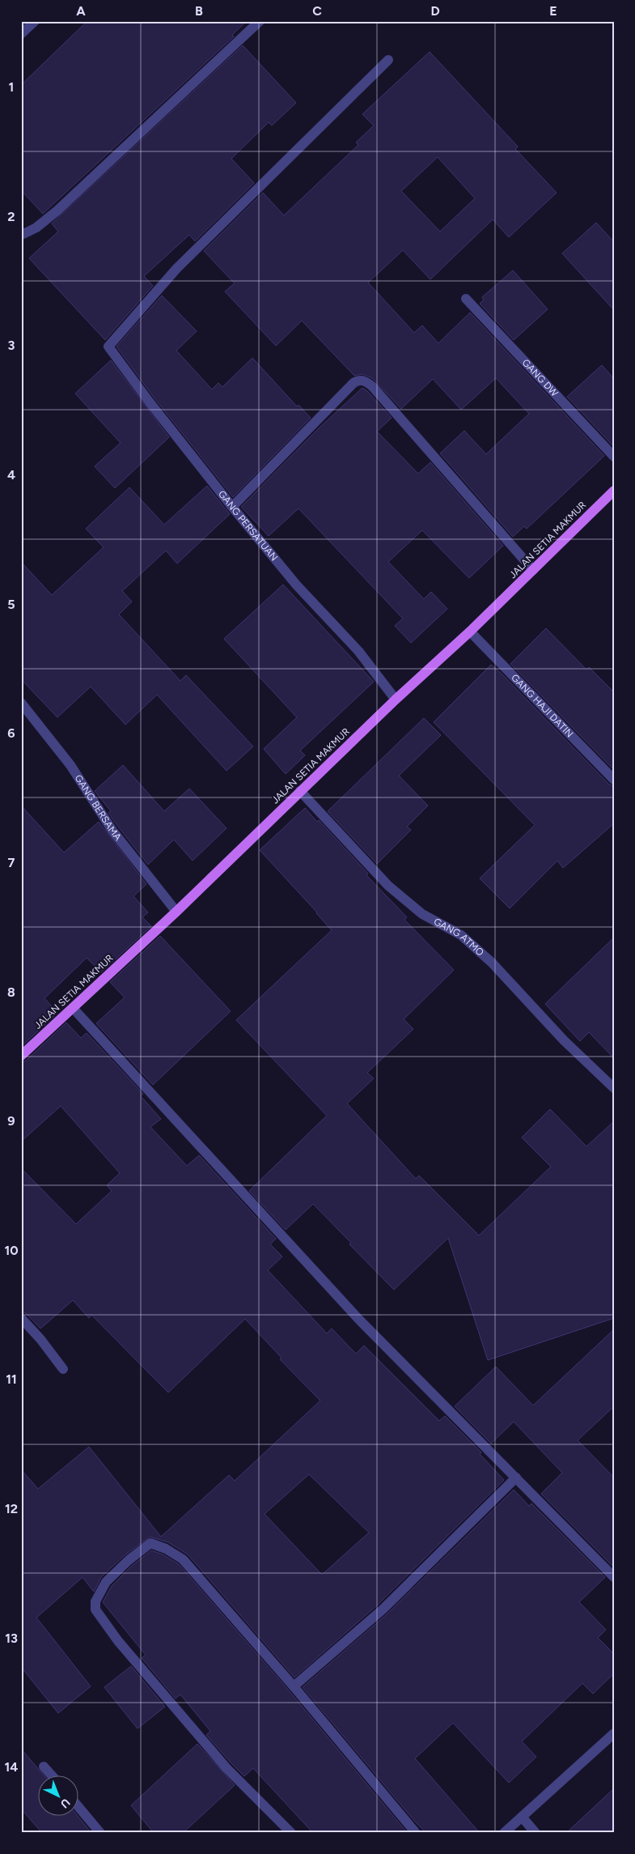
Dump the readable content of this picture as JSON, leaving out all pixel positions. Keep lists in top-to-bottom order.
{
  "streets": {
    "main road": ["JALAN SETIA MAKMUR"],
    "street": [
      "GANG DW",
      "GANG PERSATUAN",
      "GANG HAJI DATIN",
      "GANG BERSAMA",
      "GANG ATMO"
    ]
  },
  "crossings": [
    ["GANG PERSATUAN", "JALAN SETIA MAKMUR"],
    ["JALAN SETIA MAKMUR", "GANG HAJI DATIN"],
    ["JALAN SETIA MAKMUR", "GANG BERSAMA"],
    ["JALAN SETIA MAKMUR", "GANG ATMO"]
  ],
  "north": "bottom right",
  "grid": {
    "columns": [
      "A",
      "B",
      "C",
      "D",
      "E"
    ],
    "rows": [
      "1",
      "2",
      "3",
      "4",
      "5",
      "6",
      "7",
      "8",
      "9",
      "10",
      "11",
      "12",
      "13",
      "14"
    ]
  }
}
